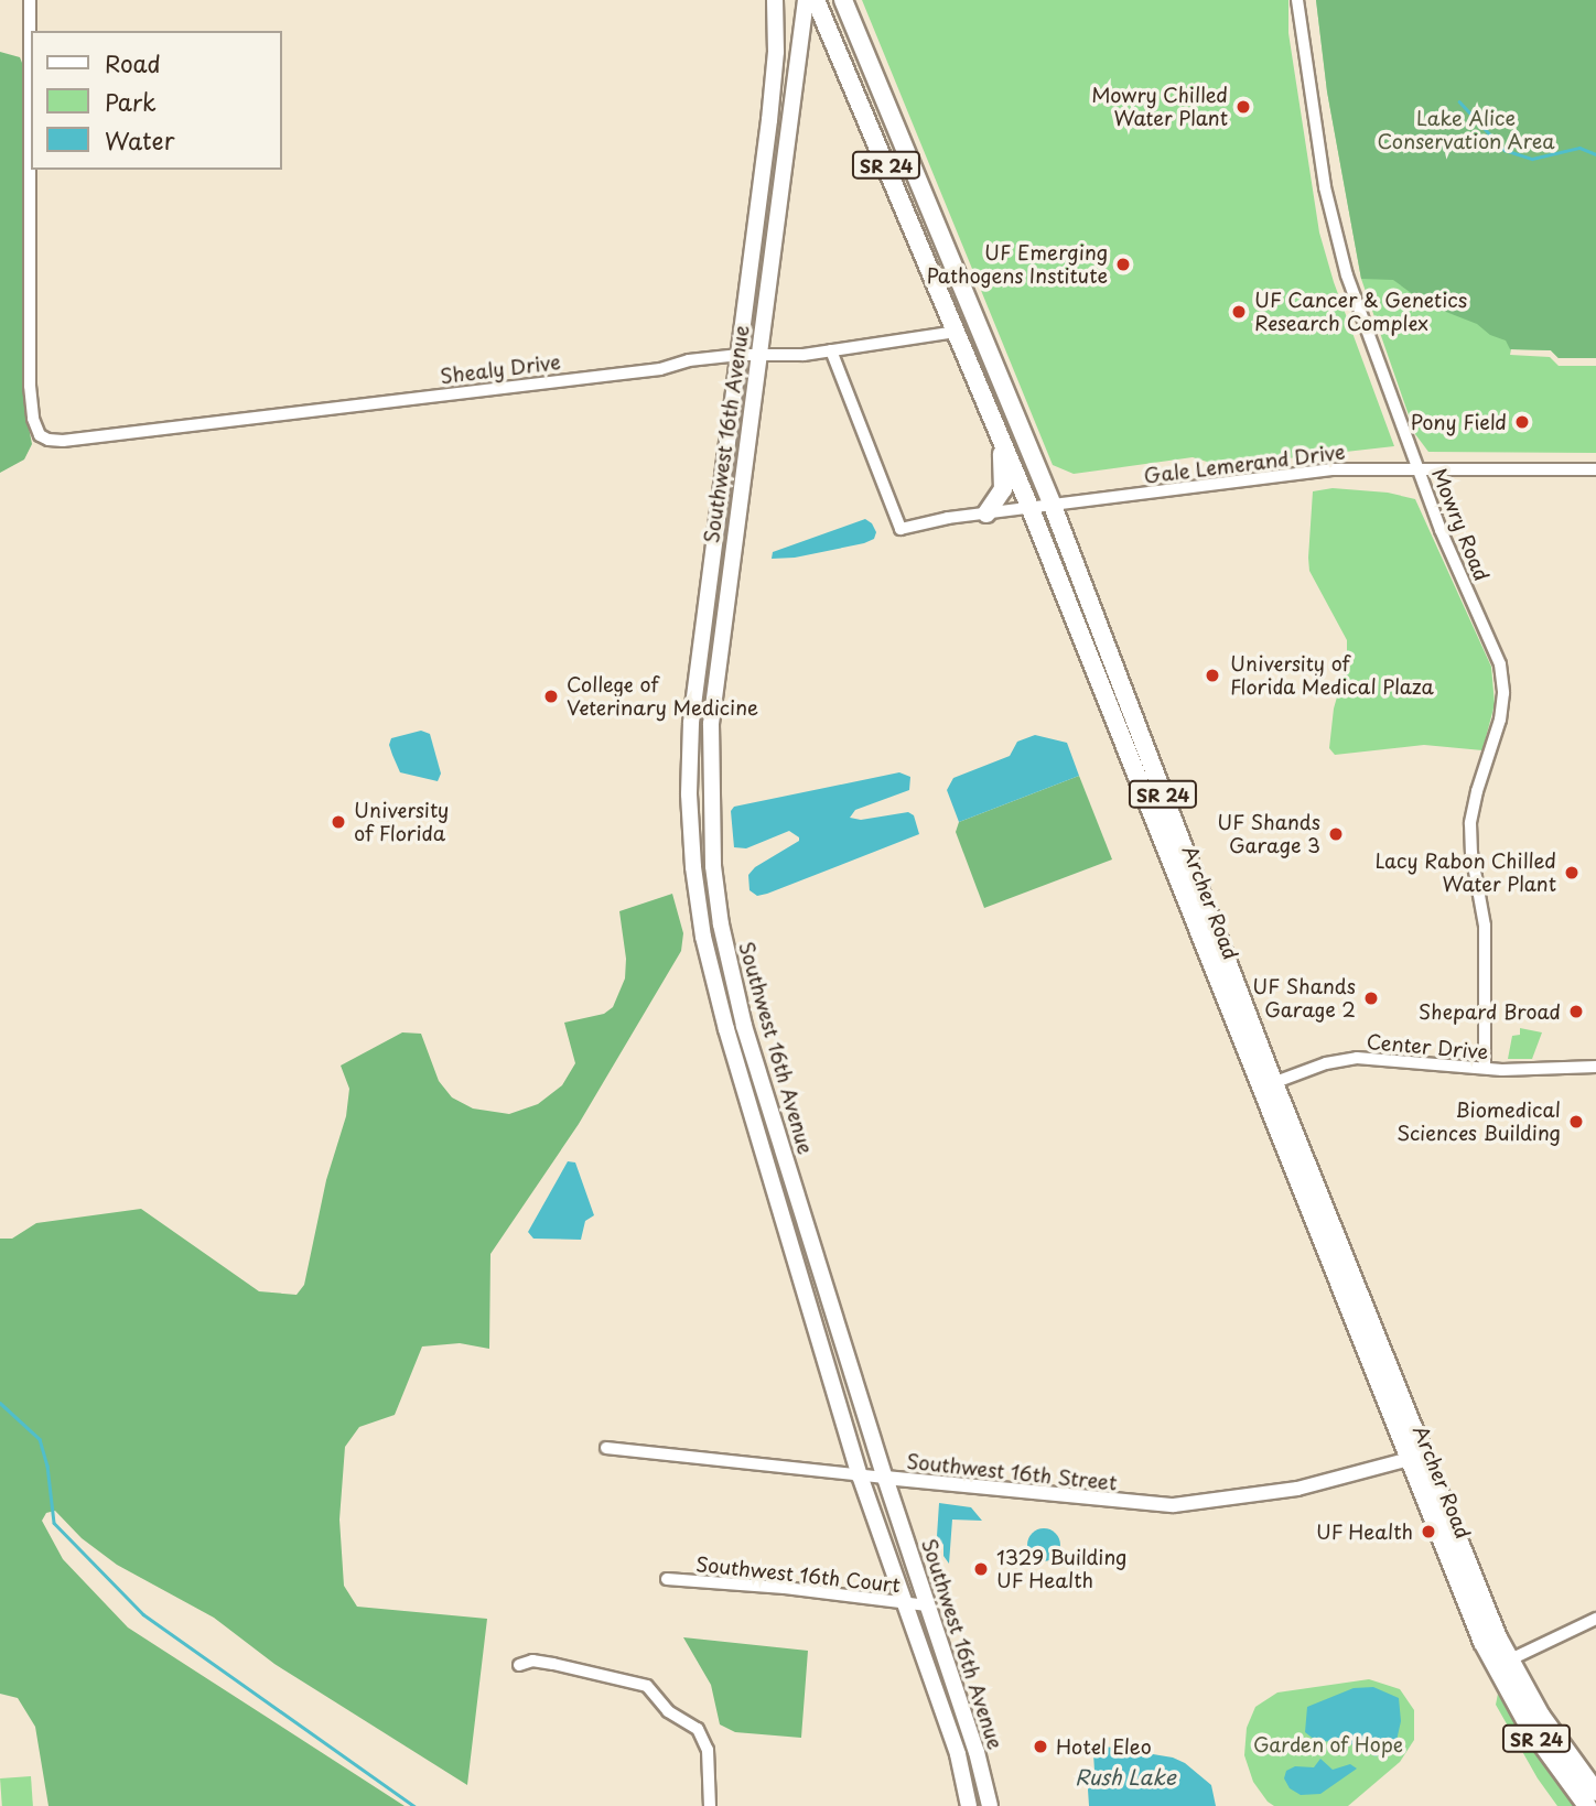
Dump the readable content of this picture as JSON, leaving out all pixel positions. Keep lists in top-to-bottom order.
{
  "streets": {
    "main road": ["SR 24", "Southwest 16th Avenue", "Archer Road"],
    "street": [
      "Shealy Drive",
      "Gale Lemerand Drive",
      "Mowry Road",
      "Center Drive",
      "Southwest 16th Street",
      "Southwest 16th Court"
    ]
  },
  "crossings": [
    ["Shealy Drive", "Southwest 16th Avenue"],
    ["Shealy Drive", "Gale Lemerand Drive"],
    ["Shealy Drive", "Archer Road"],
    ["Southwest 16th Avenue", "Southwest 16th Street"],
    ["Southwest 16th Avenue", "Southwest 16th Court"],
    ["Gale Lemerand Drive", "Mowry Road"],
    ["Gale Lemerand Drive", "Archer Road"],
    ["Mowry Road", "Center Drive"],
    ["Archer Road", "Center Drive"],
    ["Archer Road", "Southwest 16th Street"]
  ],
  "water": ["Rush Lake"],
  "parks": ["Lake Alice Conservation Area", "Garden of Hope"],
  "places": [
    "Mowry Chilled Water Plant",
    "UF Emerging Pathogens Institute",
    "UF Cancer & Genetics Research Complex",
    "Pony Field",
    "University of Florida Medical Plaza",
    "College of Veterinary Medicine",
    "University of Florida",
    "UF Shands Garage 3",
    "Lacy Rabon Chilled Water Plant",
    "UF Shands Garage 2",
    "Shepard Broad",
    "Biomedical Sciences Building",
    "UF Health",
    "1329 Building UF Health",
    "Hotel Eleo"
  ],
  "legend": ["Road", "Park", "Water"]
}
